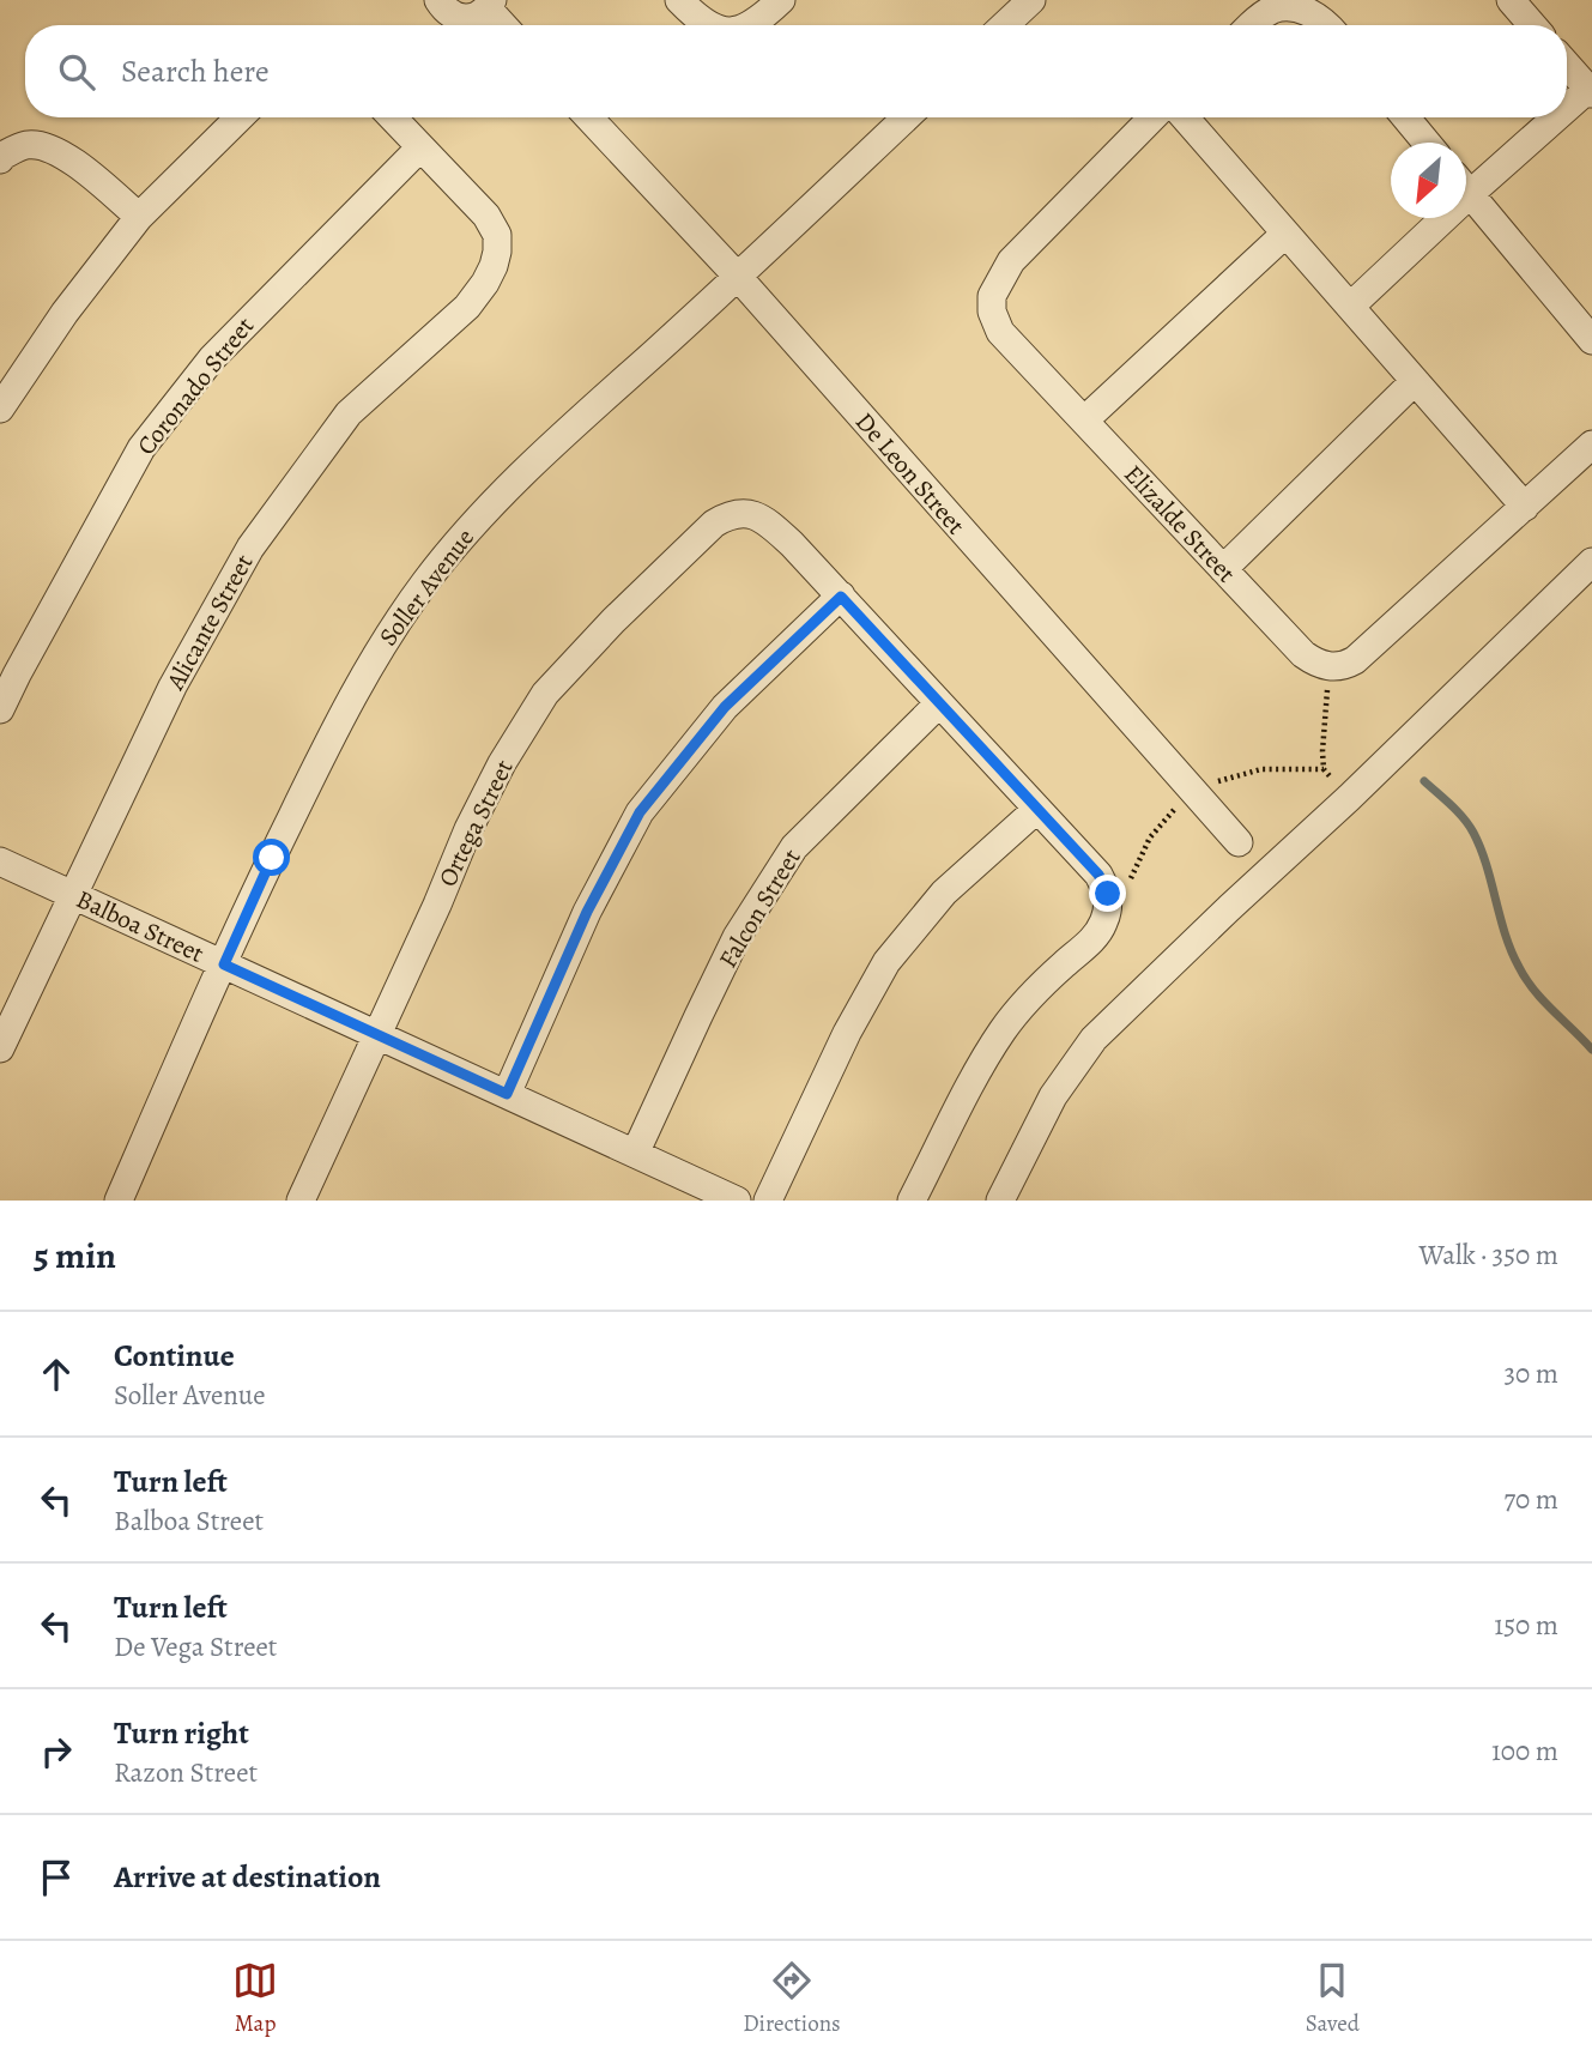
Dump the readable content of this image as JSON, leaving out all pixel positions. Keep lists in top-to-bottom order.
{
  "streets": {
    "street": [
      "Coronado Street",
      "De Leon Street",
      "Elizalde Street",
      "Soller Avenue",
      "Alicante Street",
      "Ortega Street",
      "Falcon Street",
      "Balboa Street"
    ]
  },
  "crossings": [
    ["Coronado Street", "Alicante Street"],
    ["De Leon Street", "Soller Avenue"],
    ["Soller Avenue", "Balboa Street"],
    ["Alicante Street", "Balboa Street"],
    ["Ortega Street", "Balboa Street"],
    ["Falcon Street", "Balboa Street"]
  ],
  "north": "bottom left",
  "page": {
    "search": "Search here",
    "heading": ["5 min", "Walk · 350 m"],
    "list": [
      ["Continue", "Soller Avenue", "30 m"],
      ["Turn left", "Balboa Street", "70 m"],
      ["Turn left", "De Vega Street", "150 m"],
      ["Turn right", "Razon Street", "100 m"],
      "Arrive at destination"
    ],
    "nav": ["Map", "Directions", "Saved"]
  }
}
